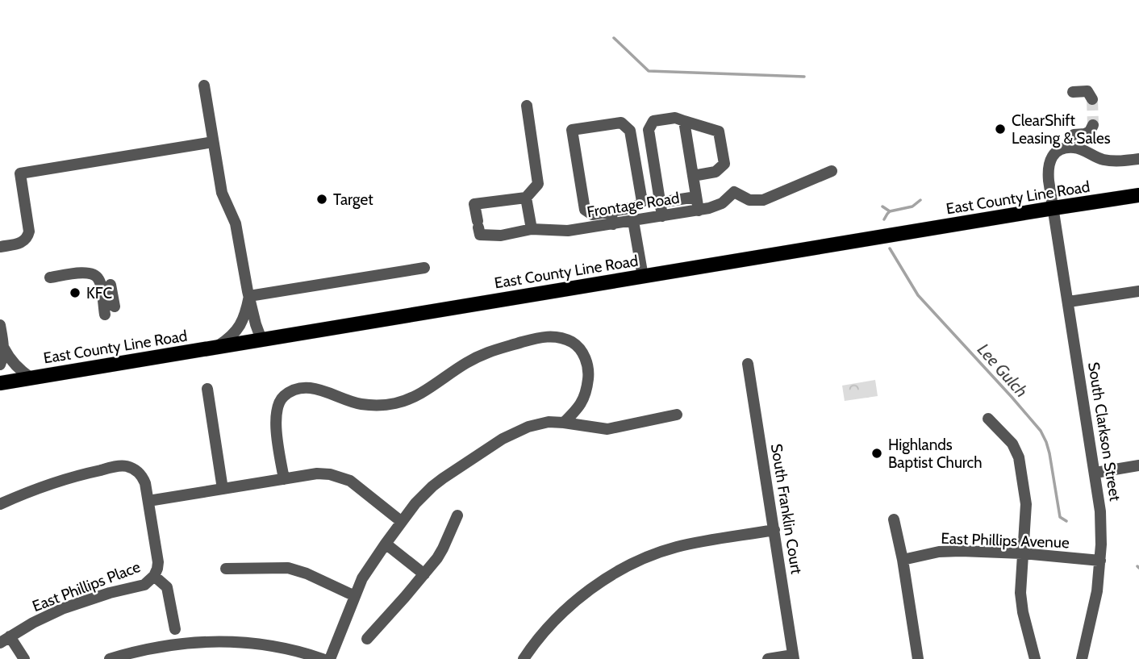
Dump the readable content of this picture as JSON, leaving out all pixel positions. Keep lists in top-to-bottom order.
{
  "streets": {
    "main road": ["East County Line Road"],
    "street": [
      "Frontage Road",
      "South Clarkson Street",
      "South Franklin Court",
      "East Phillips Avenue",
      "East Phillips Place"
    ]
  },
  "crossings": [
    ["East County Line Road", "South Clarkson Street"],
    ["South Clarkson Street", "East Phillips Avenue"]
  ],
  "water": ["Lee Gulch"],
  "places": [
    "ClearShift Leasing & Sales",
    "Target",
    "KFC",
    "Highlands Baptist Church"
  ]
}
